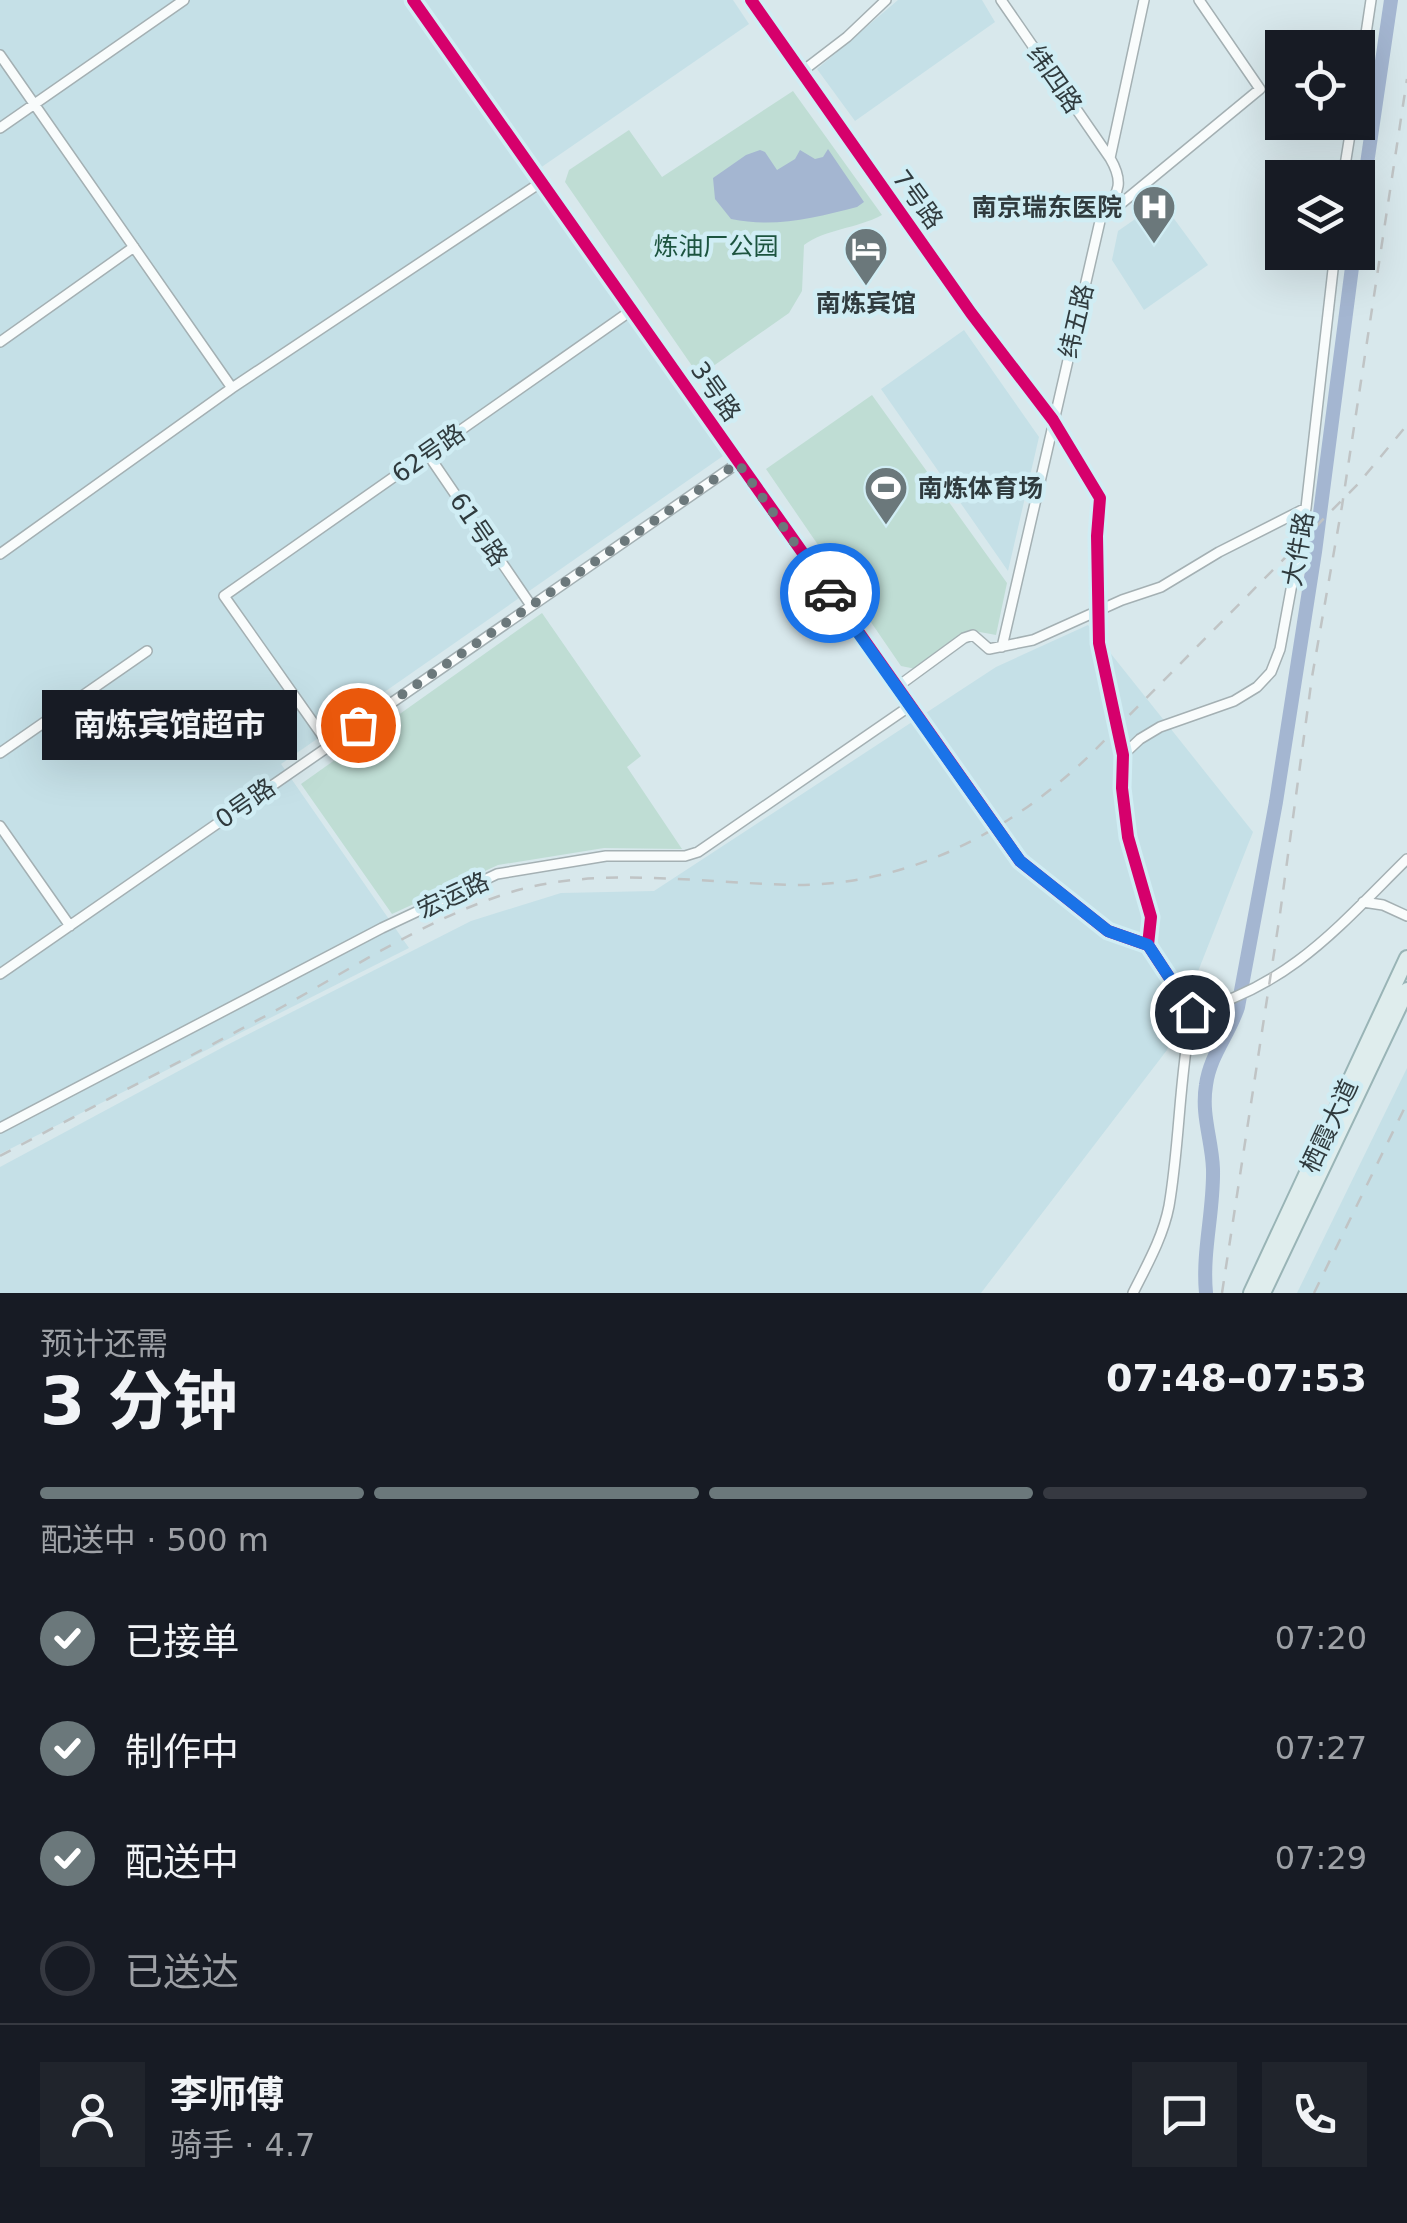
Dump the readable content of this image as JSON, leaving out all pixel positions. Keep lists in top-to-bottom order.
{
  "streets": {
    "main road": ["栖霞大道"],
    "street": [
      "纬四路",
      "7号路",
      "纬五路",
      "3号路",
      "62号路",
      "61号路",
      "大件路",
      "0号路",
      "宏运路"
    ]
  },
  "crossings": [
    ["纬四路", "纬五路"],
    ["7号路", "纬五路"],
    ["7号路", "3号路"],
    ["7号路", "大件路"],
    ["3号路", "62号路"],
    ["3号路", "0号路"],
    ["3号路", "宏运路"],
    ["62号路", "61号路"],
    ["62号路", "0号路"],
    ["61号路", "0号路"]
  ],
  "parks": ["炼油厂公园"],
  "places": {
    "hospital": ["南京瑞东医院"],
    "hotel": ["南炼宾馆"],
    "sports": ["南炼体育场"],
    "other": ["南炼宾馆超市"]
  },
  "page": {
    "bubble": "南炼宾馆超市",
    "heading": ["3 分钟", "预计还需", "07:48–07:53"],
    "panel": ["李师傅", "骑手 · 4.7"],
    "bar": "配送中 · 500 m",
    "list": [
      ["已接单", "07:20"],
      ["制作中", "07:27"],
      ["配送中", "07:29"],
      "已送达"
    ]
  }
}
